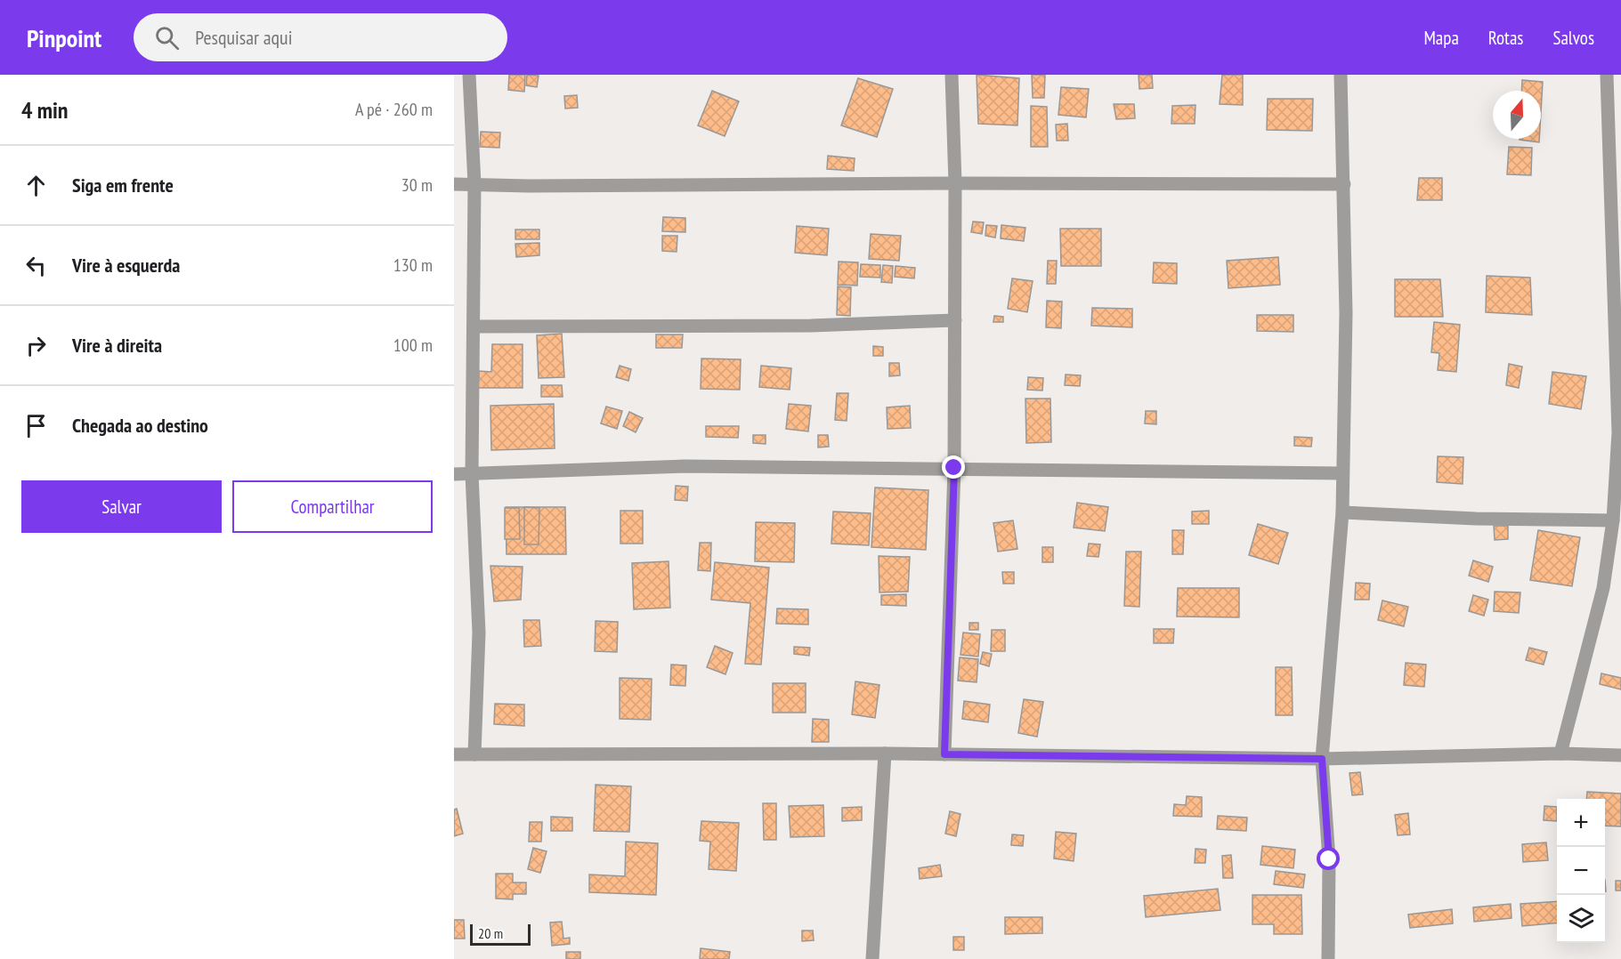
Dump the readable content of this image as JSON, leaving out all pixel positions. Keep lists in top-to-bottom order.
{
  "scale_bar": "20 m",
  "north": "top",
  "page": {
    "header": "Pinpoint",
    "search": "Pesquisar aqui",
    "nav": ["Mapa", "Rotas", "Salvos"],
    "heading": ["4 min", "A pé · 260 m"],
    "list": [
      ["Siga em frente", "30 m"],
      ["Vire à esquerda", "130 m"],
      ["Vire à direita", "100 m"],
      "Chegada ao destino"
    ],
    "buttons": ["Salvar", "Compartilhar"],
    "map_buttons": ["+", "−"],
    "scale": "20 m"
  }
}
